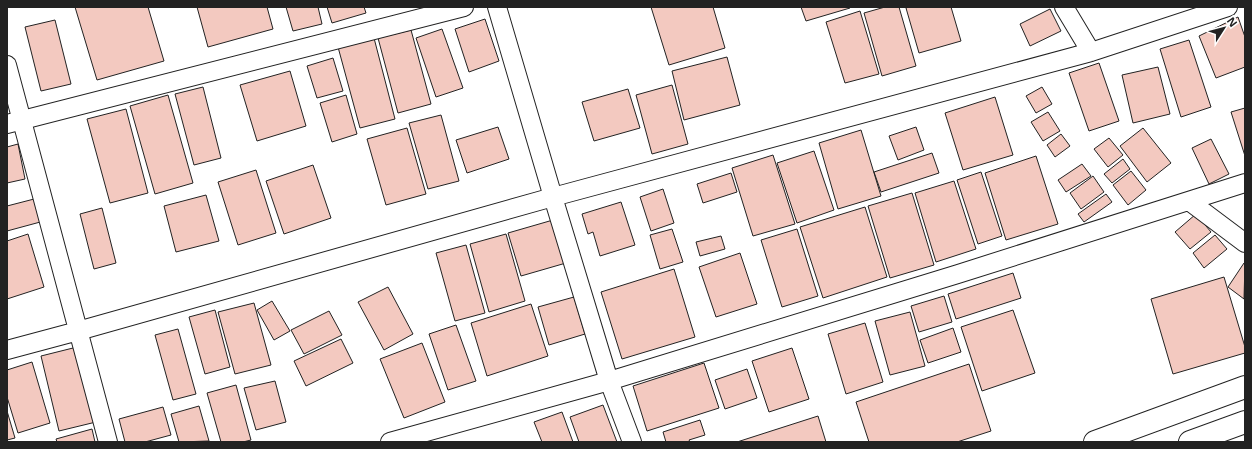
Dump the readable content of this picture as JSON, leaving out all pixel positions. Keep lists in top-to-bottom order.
{
  "north": "top right"
}
